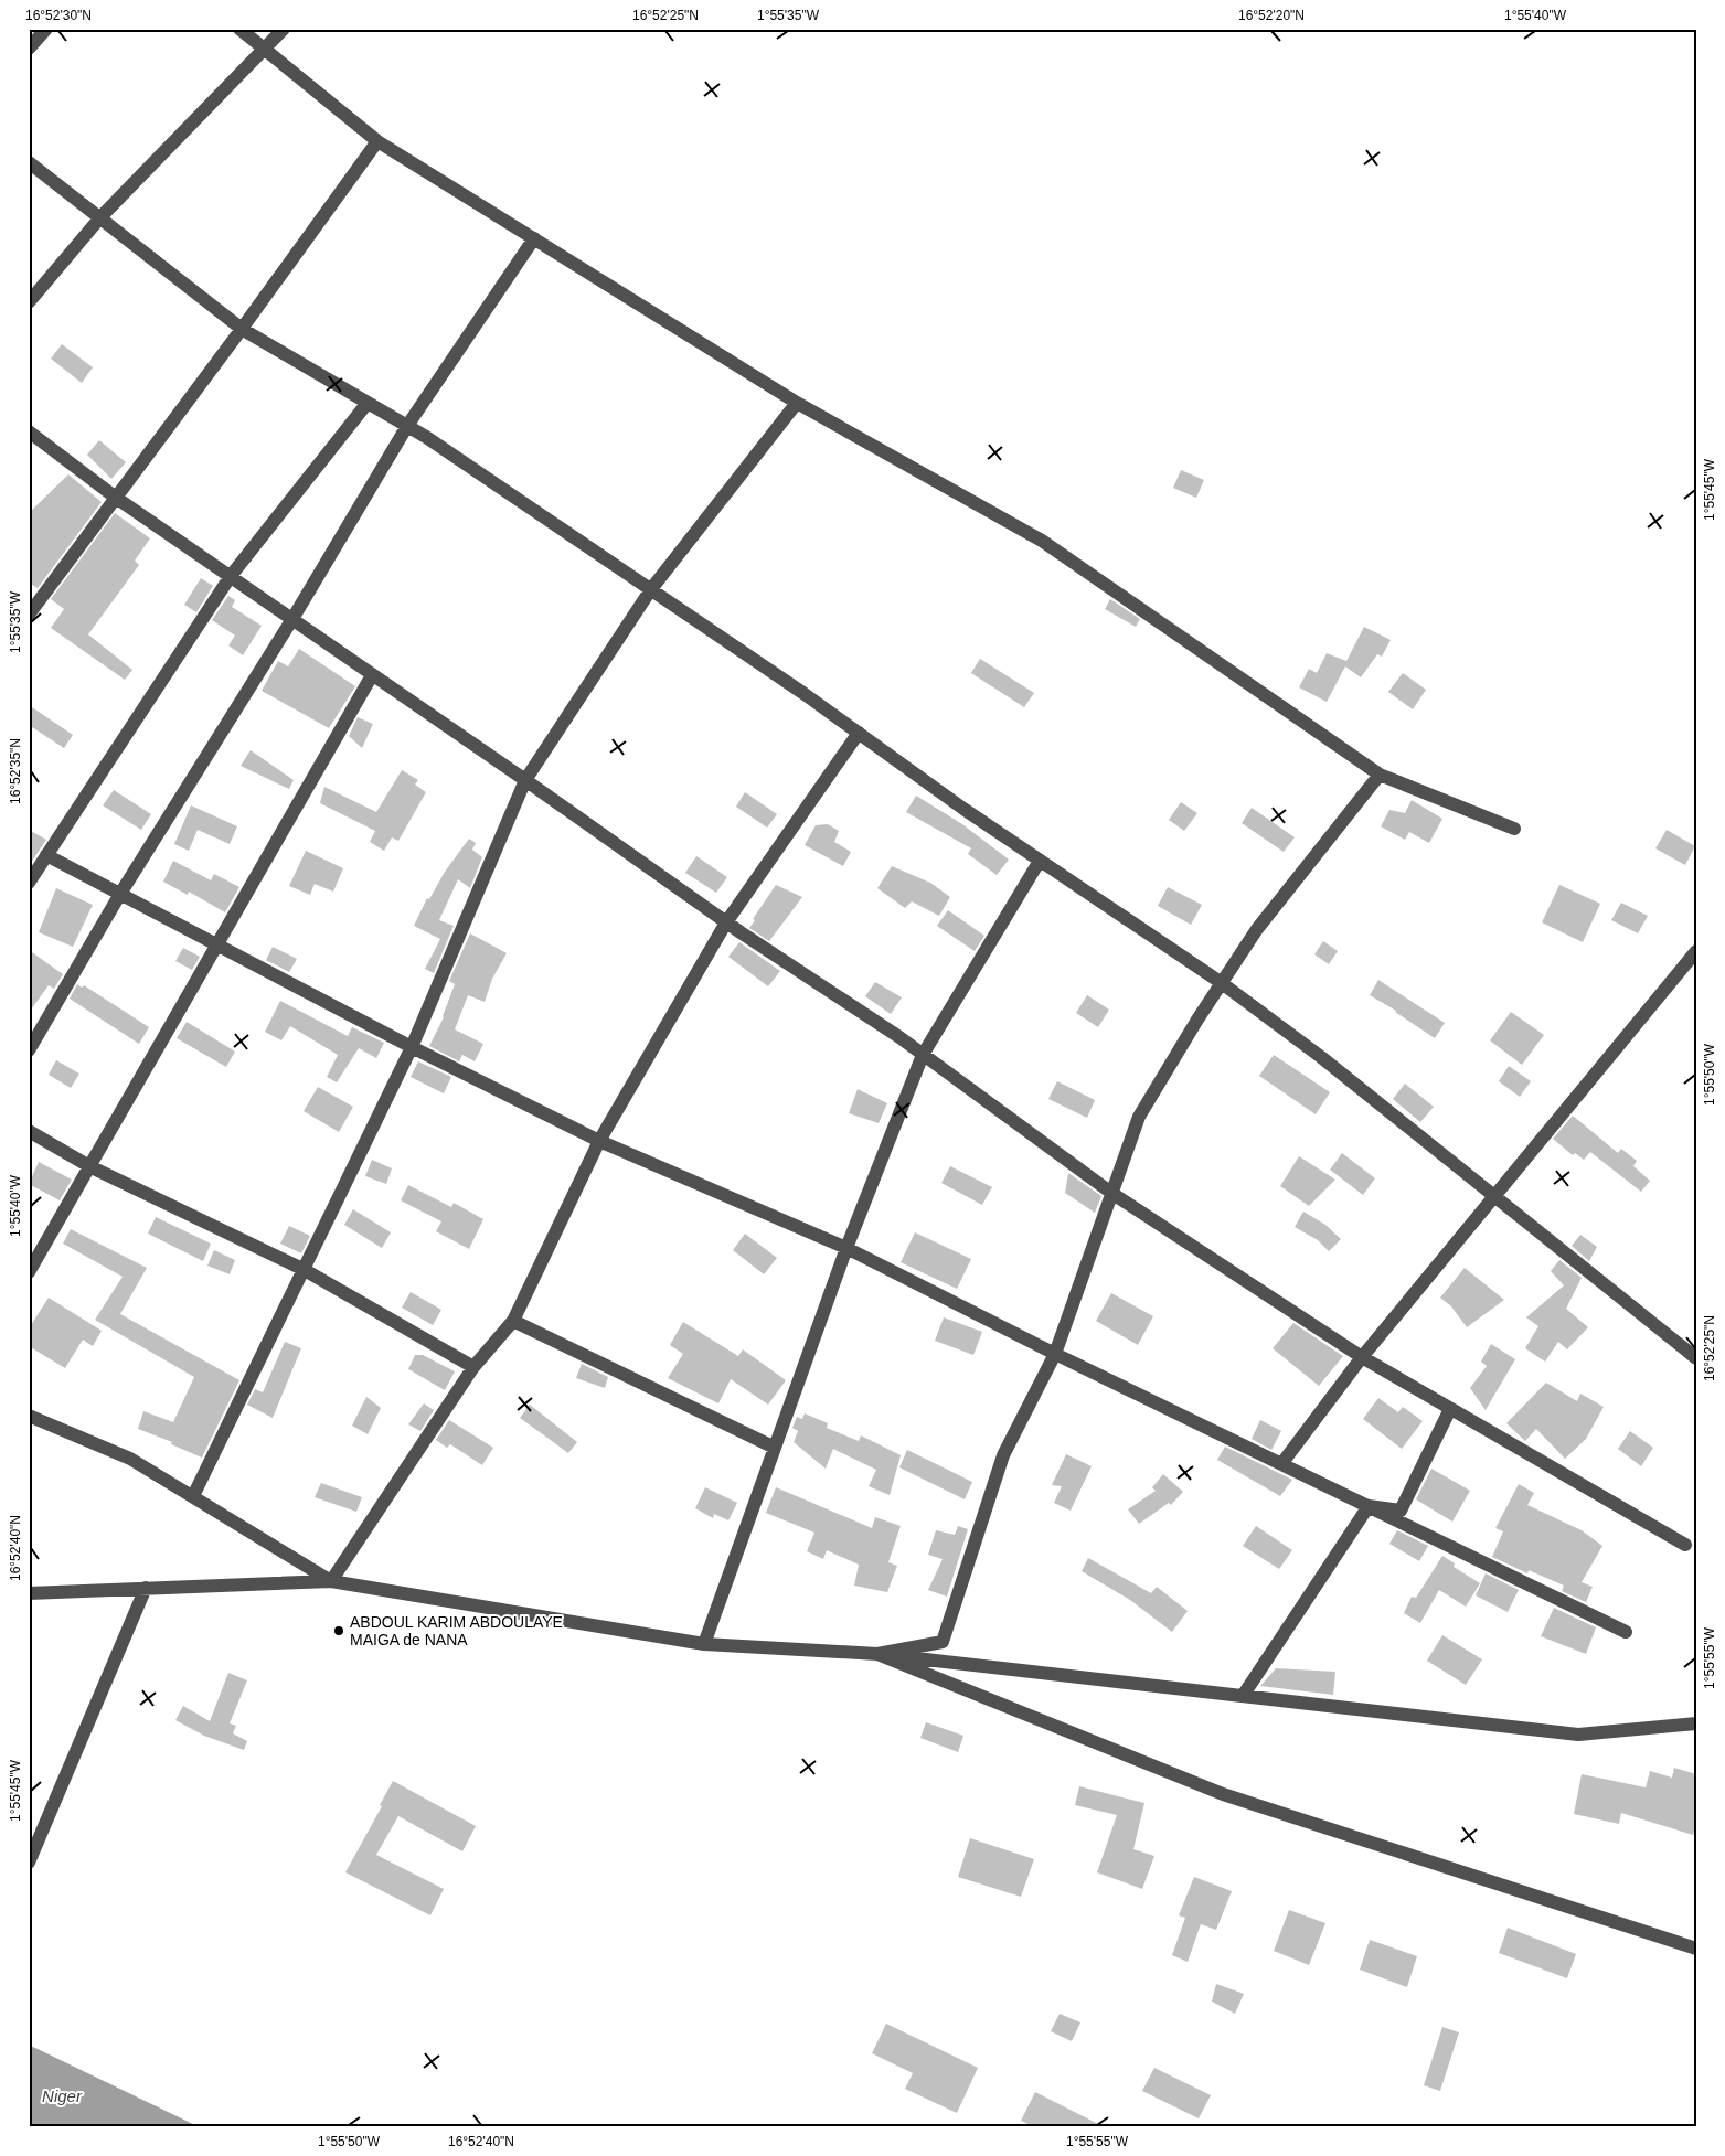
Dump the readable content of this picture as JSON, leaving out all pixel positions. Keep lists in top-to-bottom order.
{
  "water": ["Niger"],
  "places": ["ABDOUL KARIM ABDOULAYE MAIGA de NANA"],
  "coordinates": [
    "16°52'30\"N",
    "16°52'25\"N",
    "1°55'35\"W",
    "16°52'20\"N",
    "1°55'40\"W",
    "1°55'45\"W",
    "16°52'35\"N",
    "1°55'50\"W",
    "16°52'40\"N",
    "1°55'55\"W"
  ]
}
